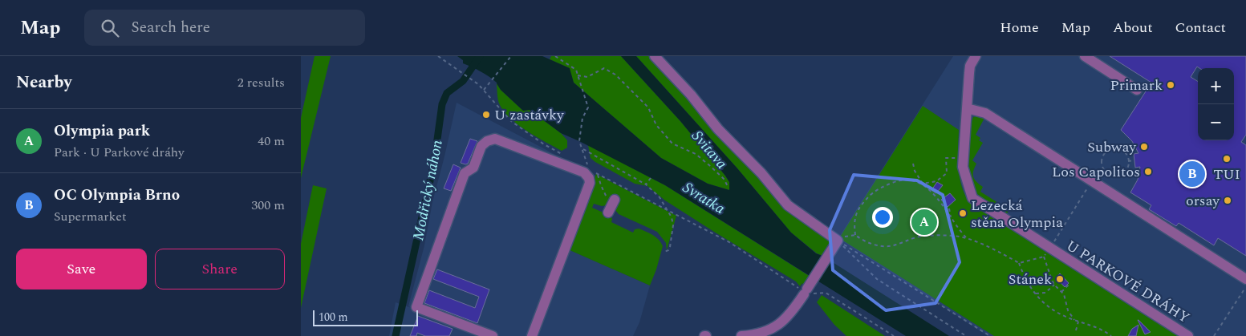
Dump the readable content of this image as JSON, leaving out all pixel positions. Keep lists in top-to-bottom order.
{
  "streets": {
    "street": ["U PARKOVÉ DRÁHY"]
  },
  "water": ["Svitava", "Modřický náhon", "Svratka"],
  "places": [
    "Primark",
    "U zastávky",
    "Subway",
    "TUI",
    "Los Capolitos",
    "orsay",
    "Lezecká stěna Olympia",
    "Stánek"
  ],
  "scale_bar": "100 m",
  "page": {
    "header": "Map",
    "search": "Search here",
    "nav": [
      "Home",
      "Map",
      "About",
      "Contact"
    ],
    "heading": ["Nearby", "2 results"],
    "map_buttons": ["+", "−"],
    "list": [
      {
        "mark": "A",
        "name": "Olympia park",
        "note": "Park · U Parkové dráhy",
        "value": "40 m"
      },
      {
        "mark": "B",
        "name": "OC Olympia Brno",
        "note": "Supermarket",
        "value": "300 m"
      }
    ],
    "pins": ["B", "A"],
    "buttons": ["Save", "Share"],
    "scale": "100 m"
  }
}
